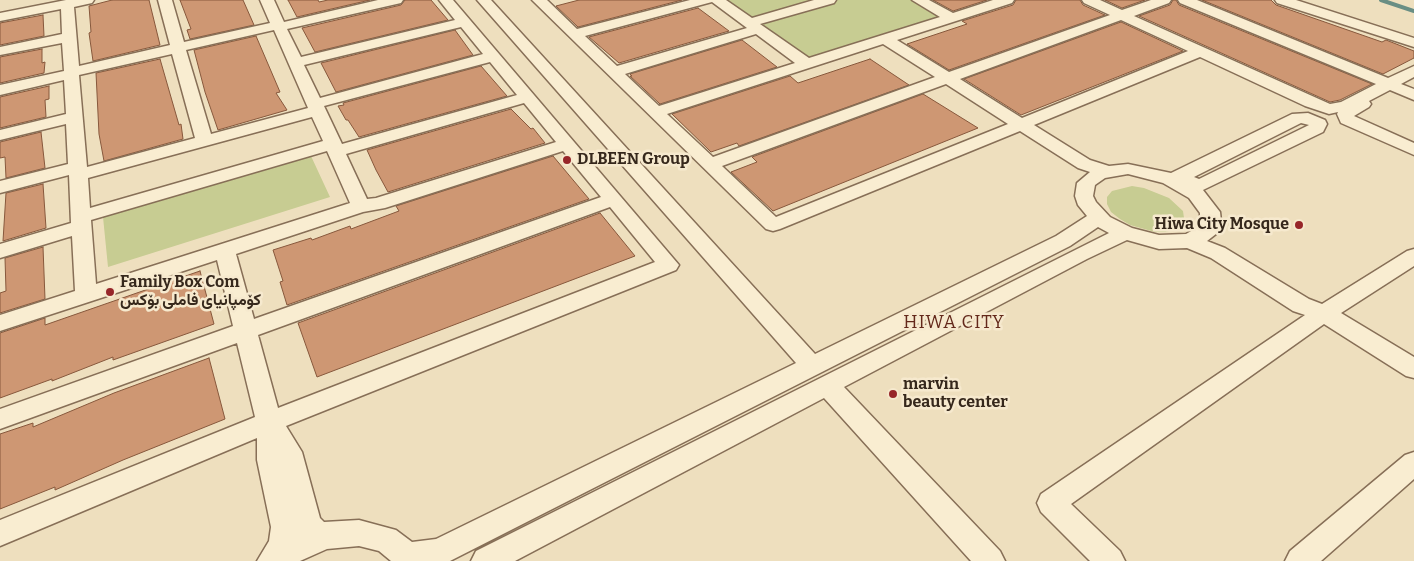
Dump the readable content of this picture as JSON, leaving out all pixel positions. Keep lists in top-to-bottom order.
{
  "districts": ["HIWA CITY"],
  "places": [
    "DLBEEN Group",
    "Hiwa City Mosque",
    "Family Box Com کۆمپانیای فاملی بۆکس",
    "marvin beauty center"
  ]
}
